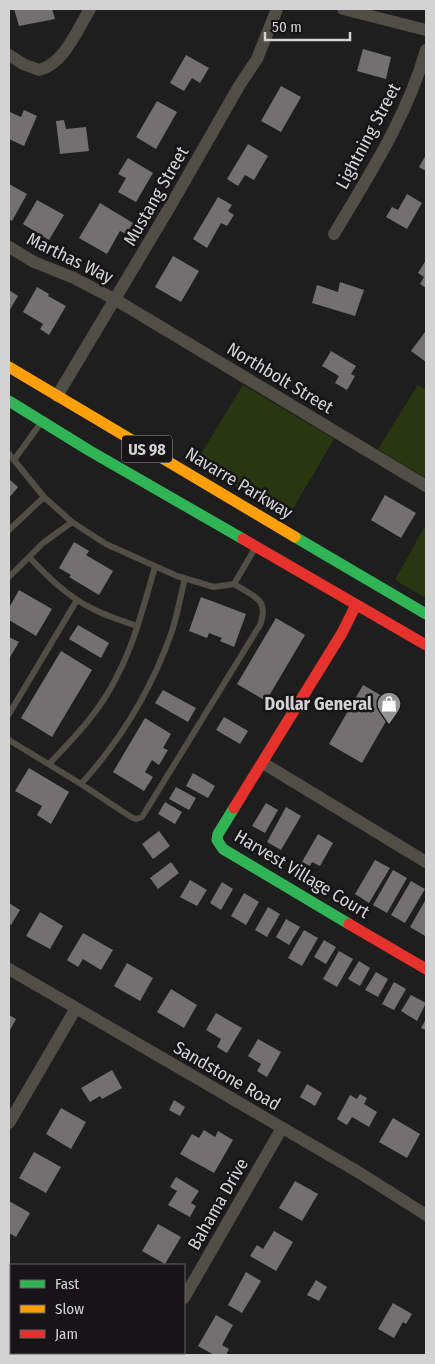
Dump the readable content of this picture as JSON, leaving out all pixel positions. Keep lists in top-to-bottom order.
{
  "streets": {
    "main road": ["US 98", "Navarre Parkway", "Harvest Village Court"],
    "street": [
      "Lightning Street",
      "Mustang Street",
      "Marthas Way",
      "Northbolt Street",
      "Sandstone Road",
      "Bahama Drive"
    ]
  },
  "crossings": [
    ["Mustang Street", "Marthas Way"],
    ["Mustang Street", "Northbolt Street"],
    ["Mustang Street", "Navarre Parkway"],
    ["Marthas Way", "Northbolt Street"],
    ["US 98", "Harvest Village Court"],
    ["Sandstone Road", "Bahama Drive"]
  ],
  "places": {
    "shop": ["Dollar General"]
  },
  "legend": ["Fast", "Slow", "Jam"],
  "scale_bar": "50 m"
}
